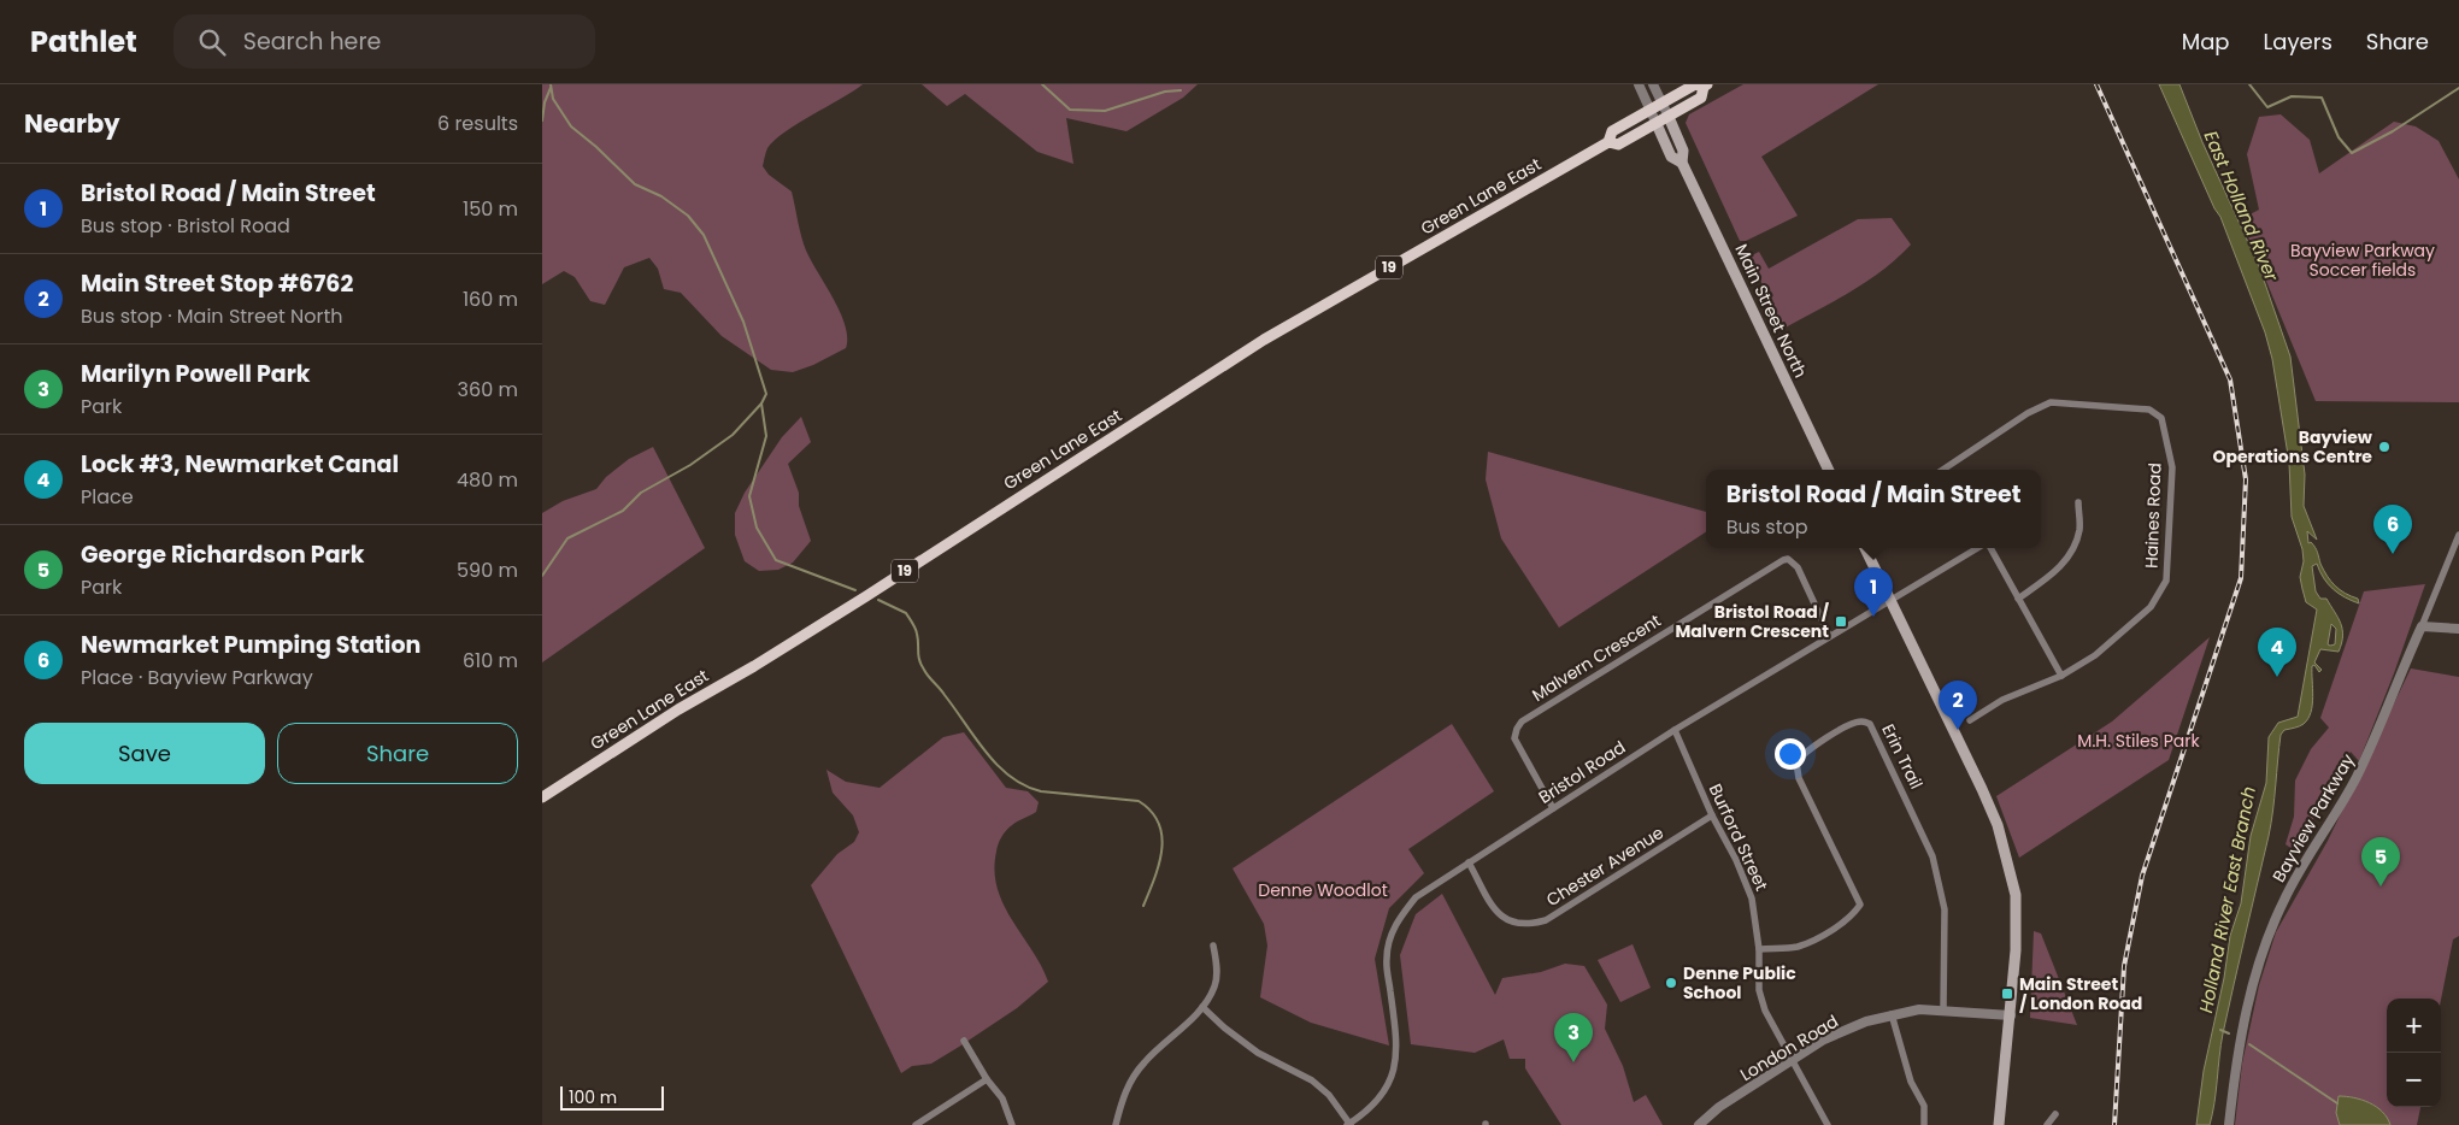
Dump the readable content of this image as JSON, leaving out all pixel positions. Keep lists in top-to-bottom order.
{
  "streets": {
    "main road": ["Green Lane East", "19", "Main Street North"],
    "street": [
      "Haines Road",
      "Malvern Crescent",
      "Erin Trail",
      "Bristol Road",
      "Bayview Parkway",
      "Burford Street",
      "Chester Avenue",
      "London Road"
    ]
  },
  "crossings": [
    ["Green Lane East", "Main Street North"],
    ["Malvern Crescent", "Bristol Road"],
    ["Erin Trail", "Burford Street"],
    ["Erin Trail", "London Road"],
    ["Bristol Road", "Burford Street"],
    ["Bristol Road", "Chester Avenue"],
    ["Burford Street", "Chester Avenue"],
    ["Burford Street", "London Road"]
  ],
  "water": ["East Holland River", "Holland River East Branch"],
  "parks": ["Bayview Parkway Soccer fields", "M.H. Stiles Park", "Denne Woodlot"],
  "places": {
    "other": ["Bayview Operations Centre", "Denne Public School"],
    "transit": ["Bristol Road / Malvern Crescent", "Main Street / London Road"]
  },
  "scale_bar": "100 m",
  "page": {
    "header": "Pathlet",
    "search": "Search here",
    "nav": ["Map", "Layers", "Share"],
    "heading": ["Nearby", "6 results"],
    "list": [
      {
        "mark": "1",
        "name": "Bristol Road / Main Street",
        "note": "Bus stop · Bristol Road",
        "value": "150 m"
      },
      {
        "mark": "2",
        "name": "Main Street Stop #6762",
        "note": "Bus stop · Main Street North",
        "value": "160 m"
      },
      {
        "mark": "3",
        "name": "Marilyn Powell Park",
        "note": "Park",
        "value": "360 m"
      },
      {
        "mark": "4",
        "name": "Lock #3, Newmarket Canal",
        "note": "Place",
        "value": "480 m"
      },
      {
        "mark": "5",
        "name": "George Richardson Park",
        "note": "Park",
        "value": "590 m"
      },
      {
        "mark": "6",
        "name": "Newmarket Pumping Station",
        "note": "Place · Bayview Parkway",
        "value": "610 m"
      }
    ],
    "popup": ["Bristol Road / Main Street", "Bus stop"],
    "pins": [
      "6",
      "1",
      "4",
      "2",
      "5",
      "3"
    ],
    "buttons": ["Save", "Share"],
    "map_buttons": ["+", "−"],
    "scale": "100 m"
  }
}
